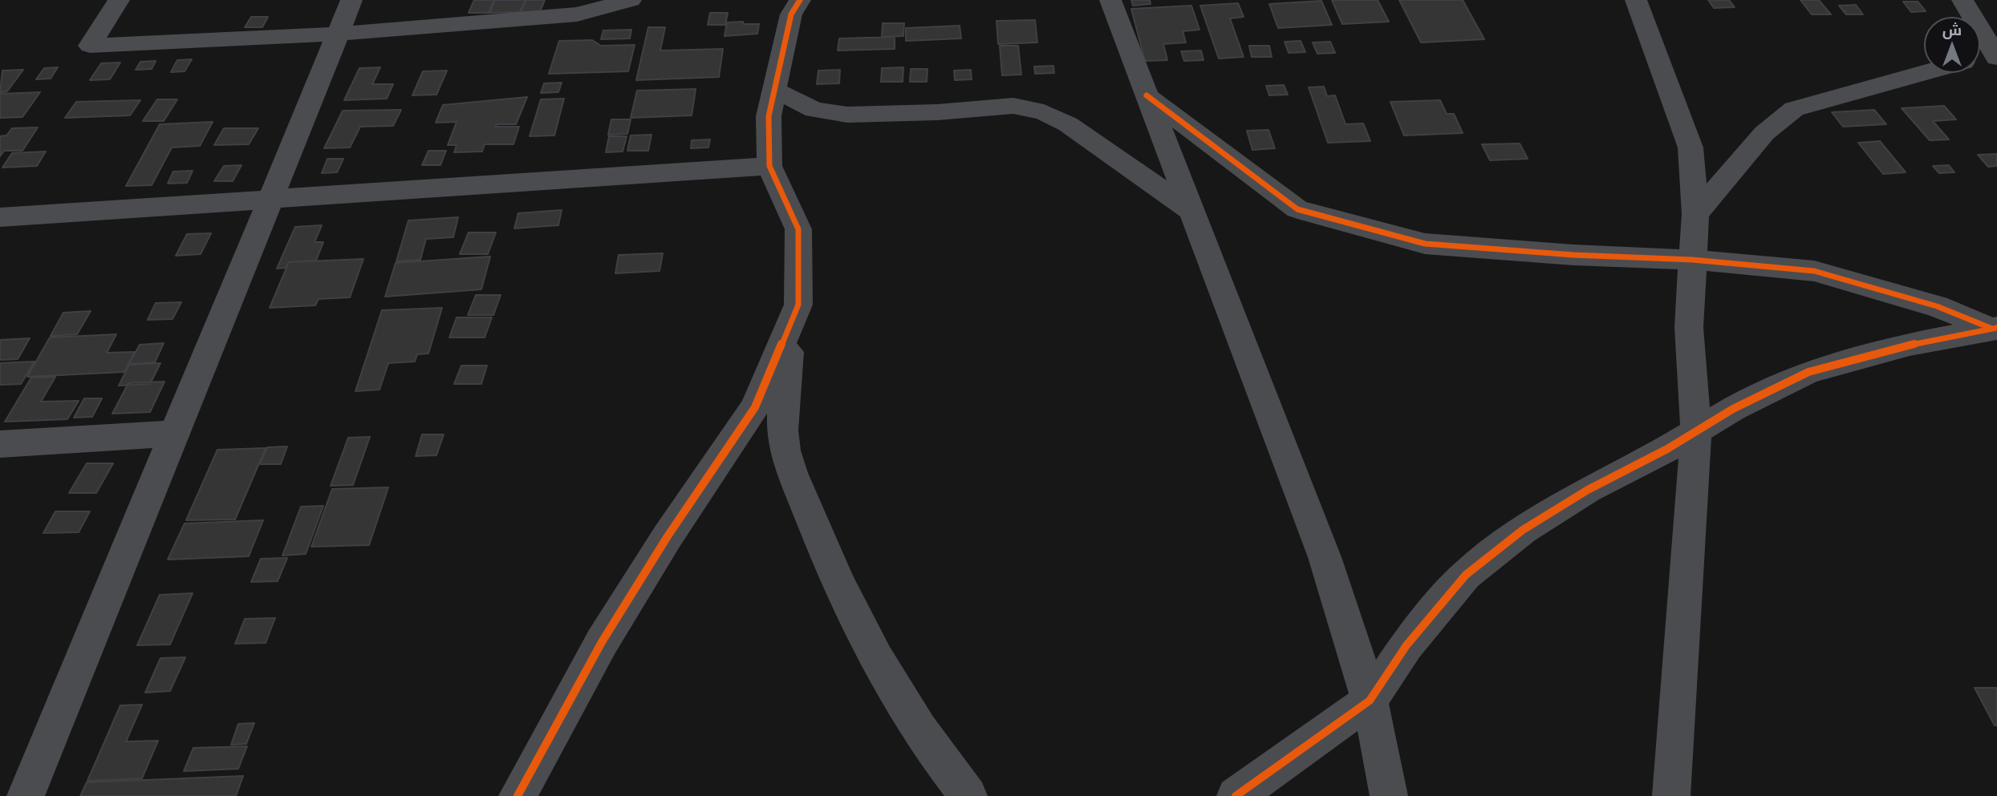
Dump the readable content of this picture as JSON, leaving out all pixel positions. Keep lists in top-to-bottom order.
{
  "north": "top"
}
